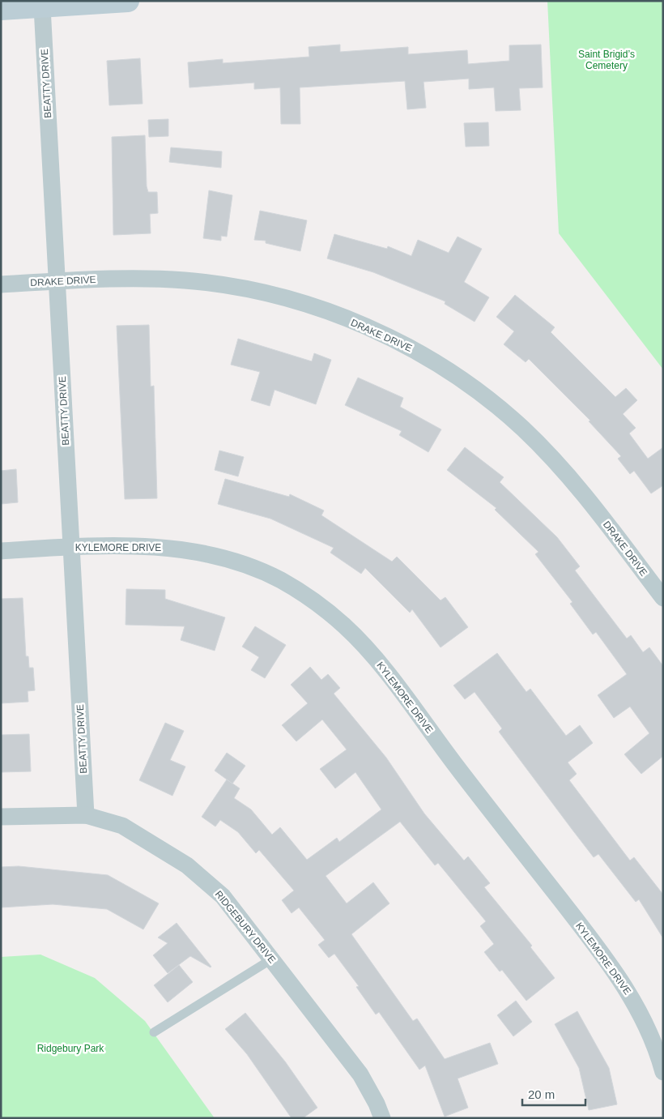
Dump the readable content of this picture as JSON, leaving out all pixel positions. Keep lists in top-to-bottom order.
{
  "streets": {
    "street": [
      "BEATTY DRIVE",
      "DRAKE DRIVE",
      "KYLEMORE DRIVE",
      "RIDGEBURY DRIVE"
    ]
  },
  "crossings": [
    ["BEATTY DRIVE", "DRAKE DRIVE"],
    ["BEATTY DRIVE", "KYLEMORE DRIVE"],
    ["BEATTY DRIVE", "RIDGEBURY DRIVE"]
  ],
  "parks": ["Saint Brigid’s Cemetery", "Ridgebury Park"],
  "scale_bar": "20 m"
}
